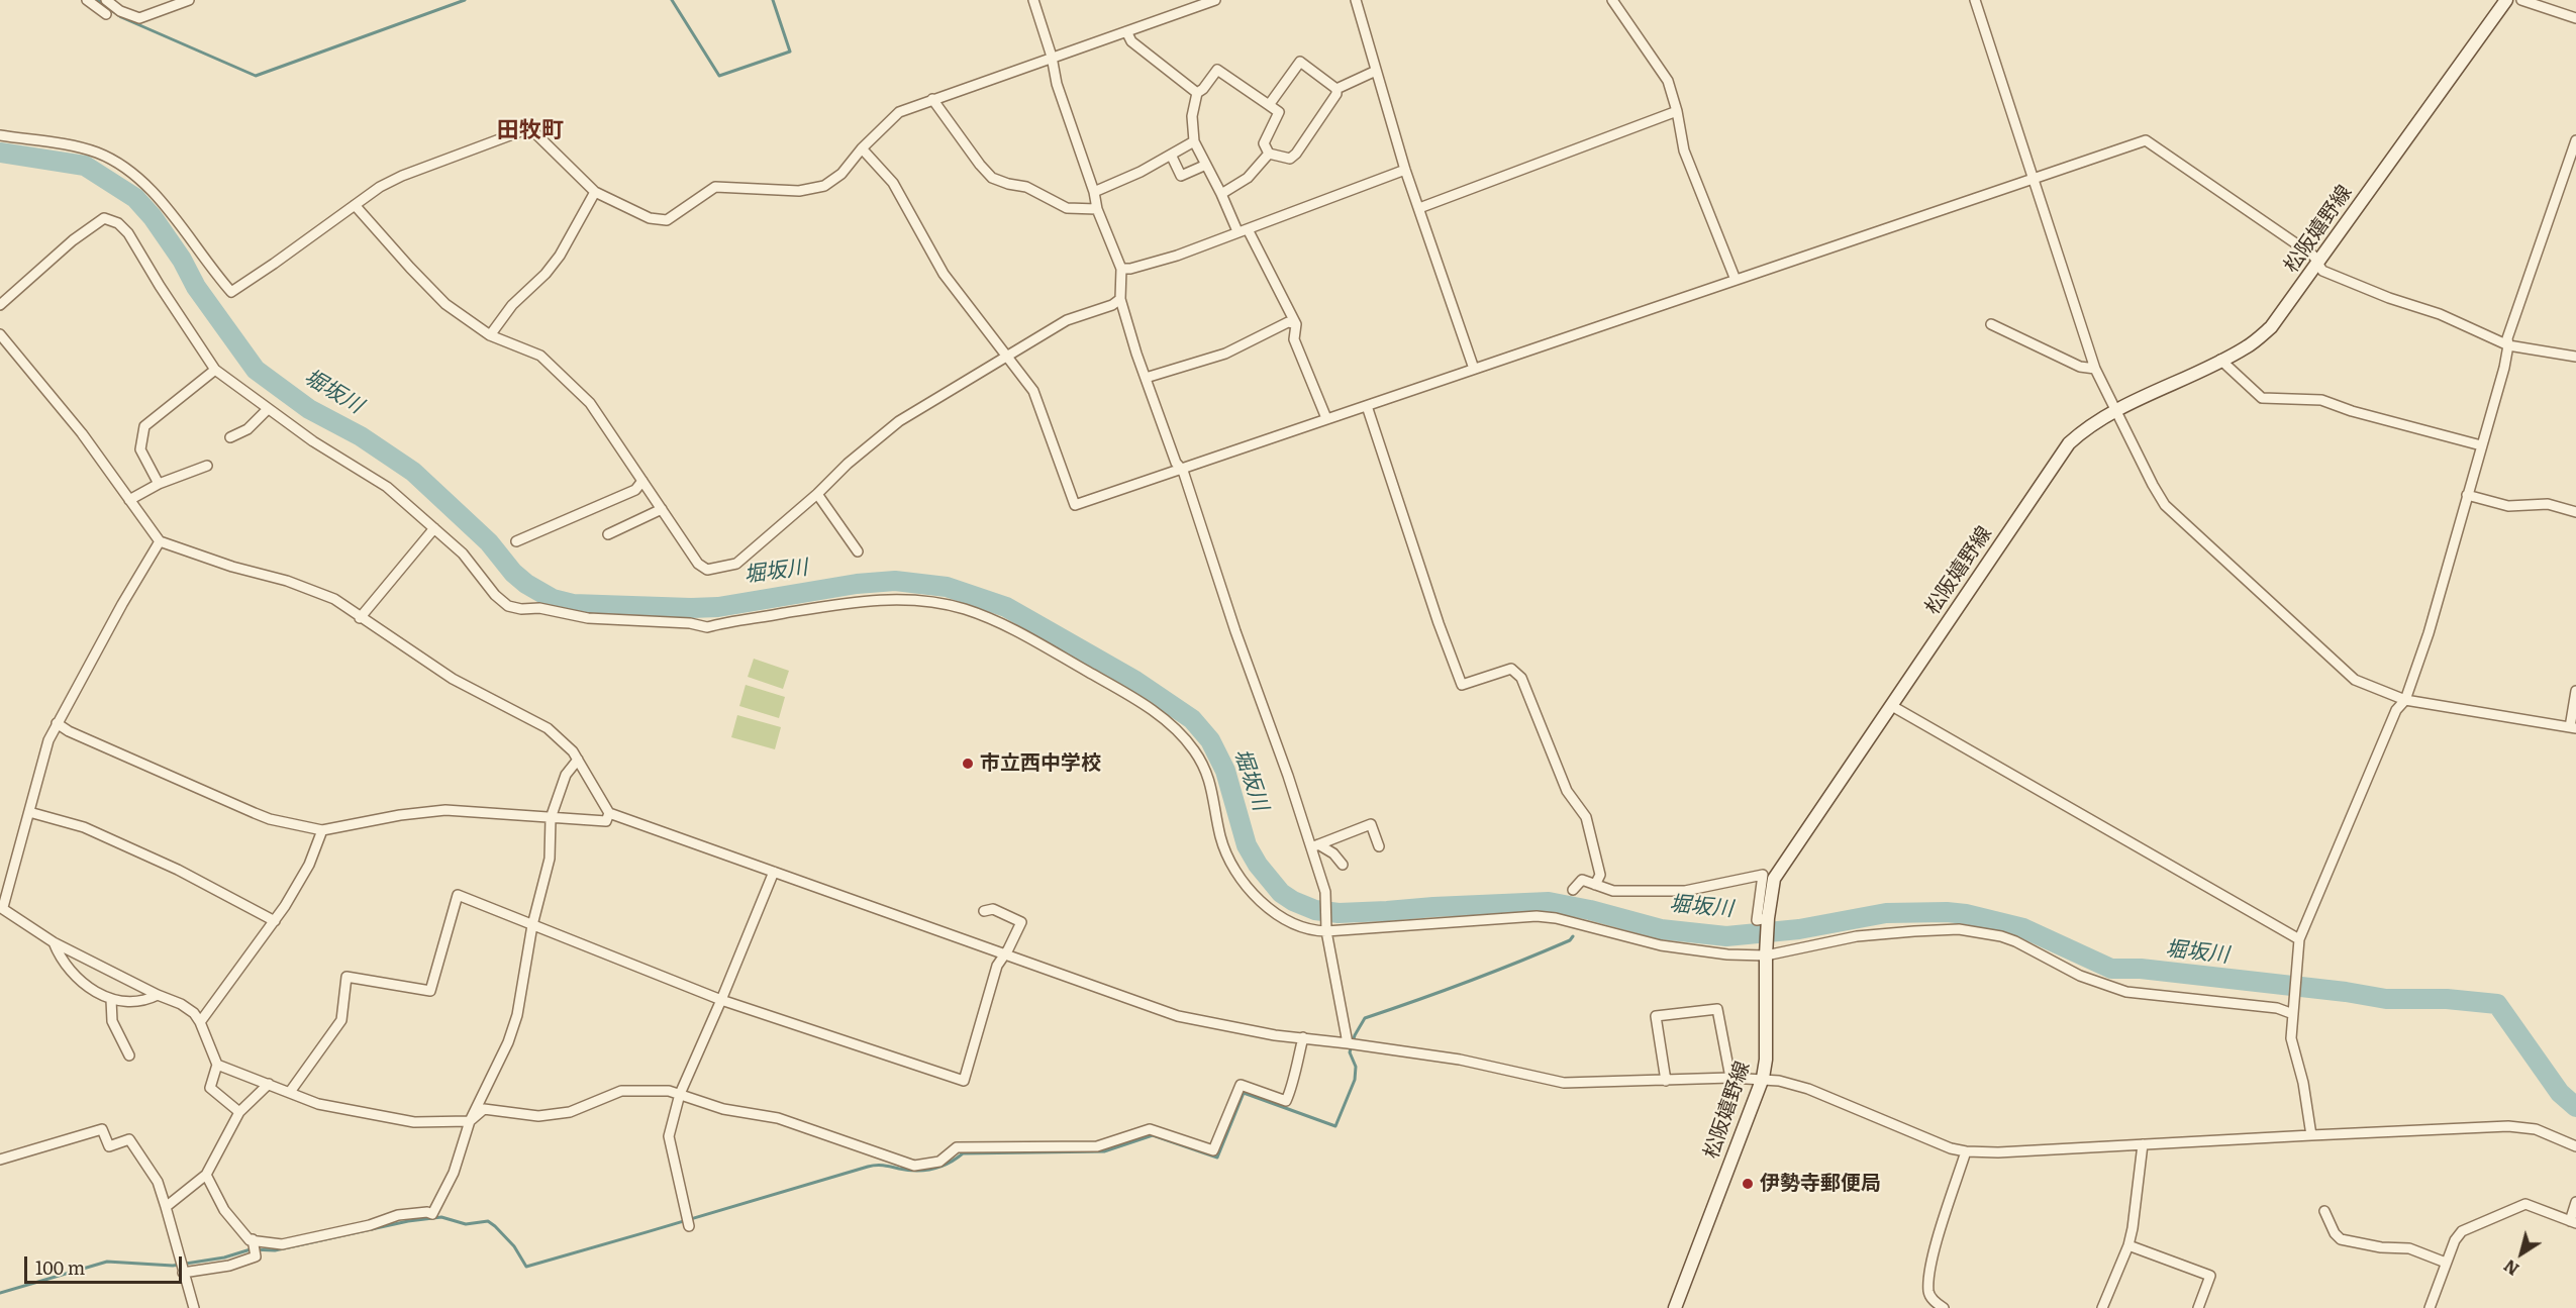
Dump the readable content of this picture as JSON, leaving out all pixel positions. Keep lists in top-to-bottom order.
{
  "streets": {
    "main road": ["松阪嬉野線"]
  },
  "districts": ["田牧町"],
  "water": ["堀坂川"],
  "places": ["市立西中学校", "伊勢寺郵便局"],
  "scale_bar": "100 m",
  "north": "bottom left"
}
